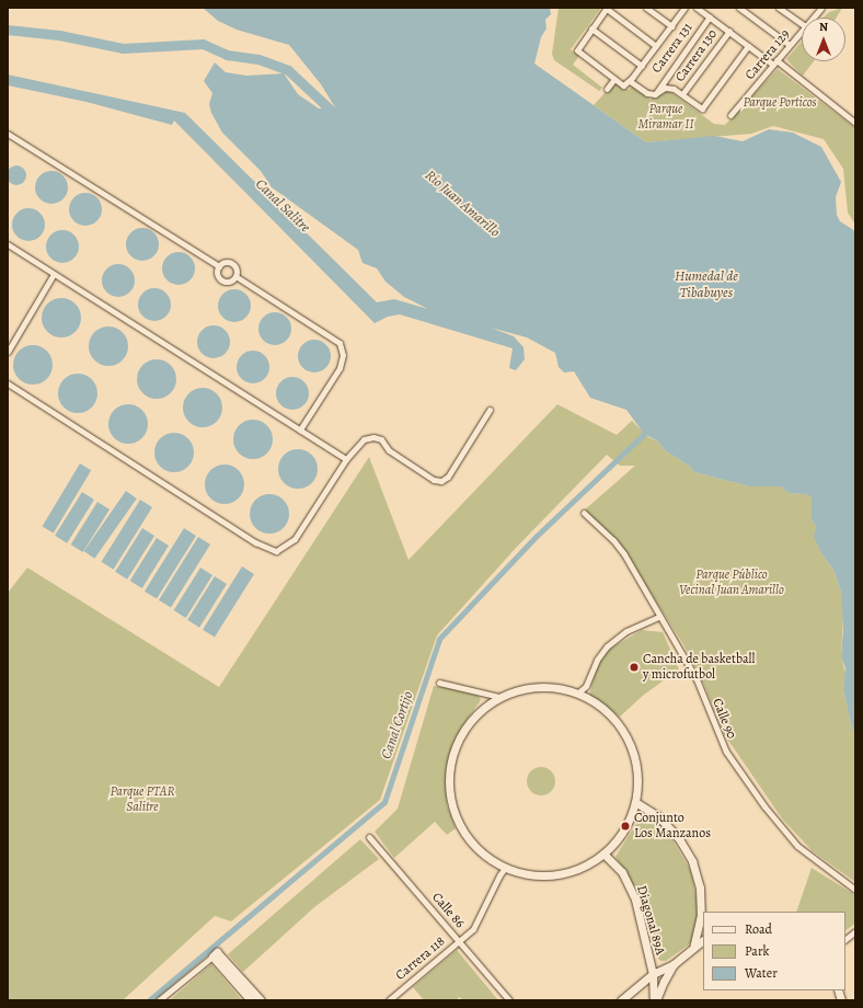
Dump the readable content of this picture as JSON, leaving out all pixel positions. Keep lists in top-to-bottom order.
{
  "streets": {
    "street": [
      "Carrera 131",
      "Carrera 129",
      "Carrera 130",
      "Calle 90",
      "Calle 86",
      "Diagonal 89A",
      "Carrera 118"
    ]
  },
  "crossings": [
    ["Calle 86", "Carrera 118"]
  ],
  "water": [
    "Río Juan Amarillo",
    "Canal Salitre",
    "Humedal de Tibabuyes",
    "Canal Cortijo"
  ],
  "parks": [
    "Parque Porticos",
    "Parque Miramar II",
    "Parque Público Vecinal Juan Amarillo",
    "Parque PTAR Salitre"
  ],
  "places": ["Cancha de basketball y microfutbol", "Conjunto Los Manzanos"],
  "legend": ["Road", "Park", "Water"],
  "north": "top"
}
